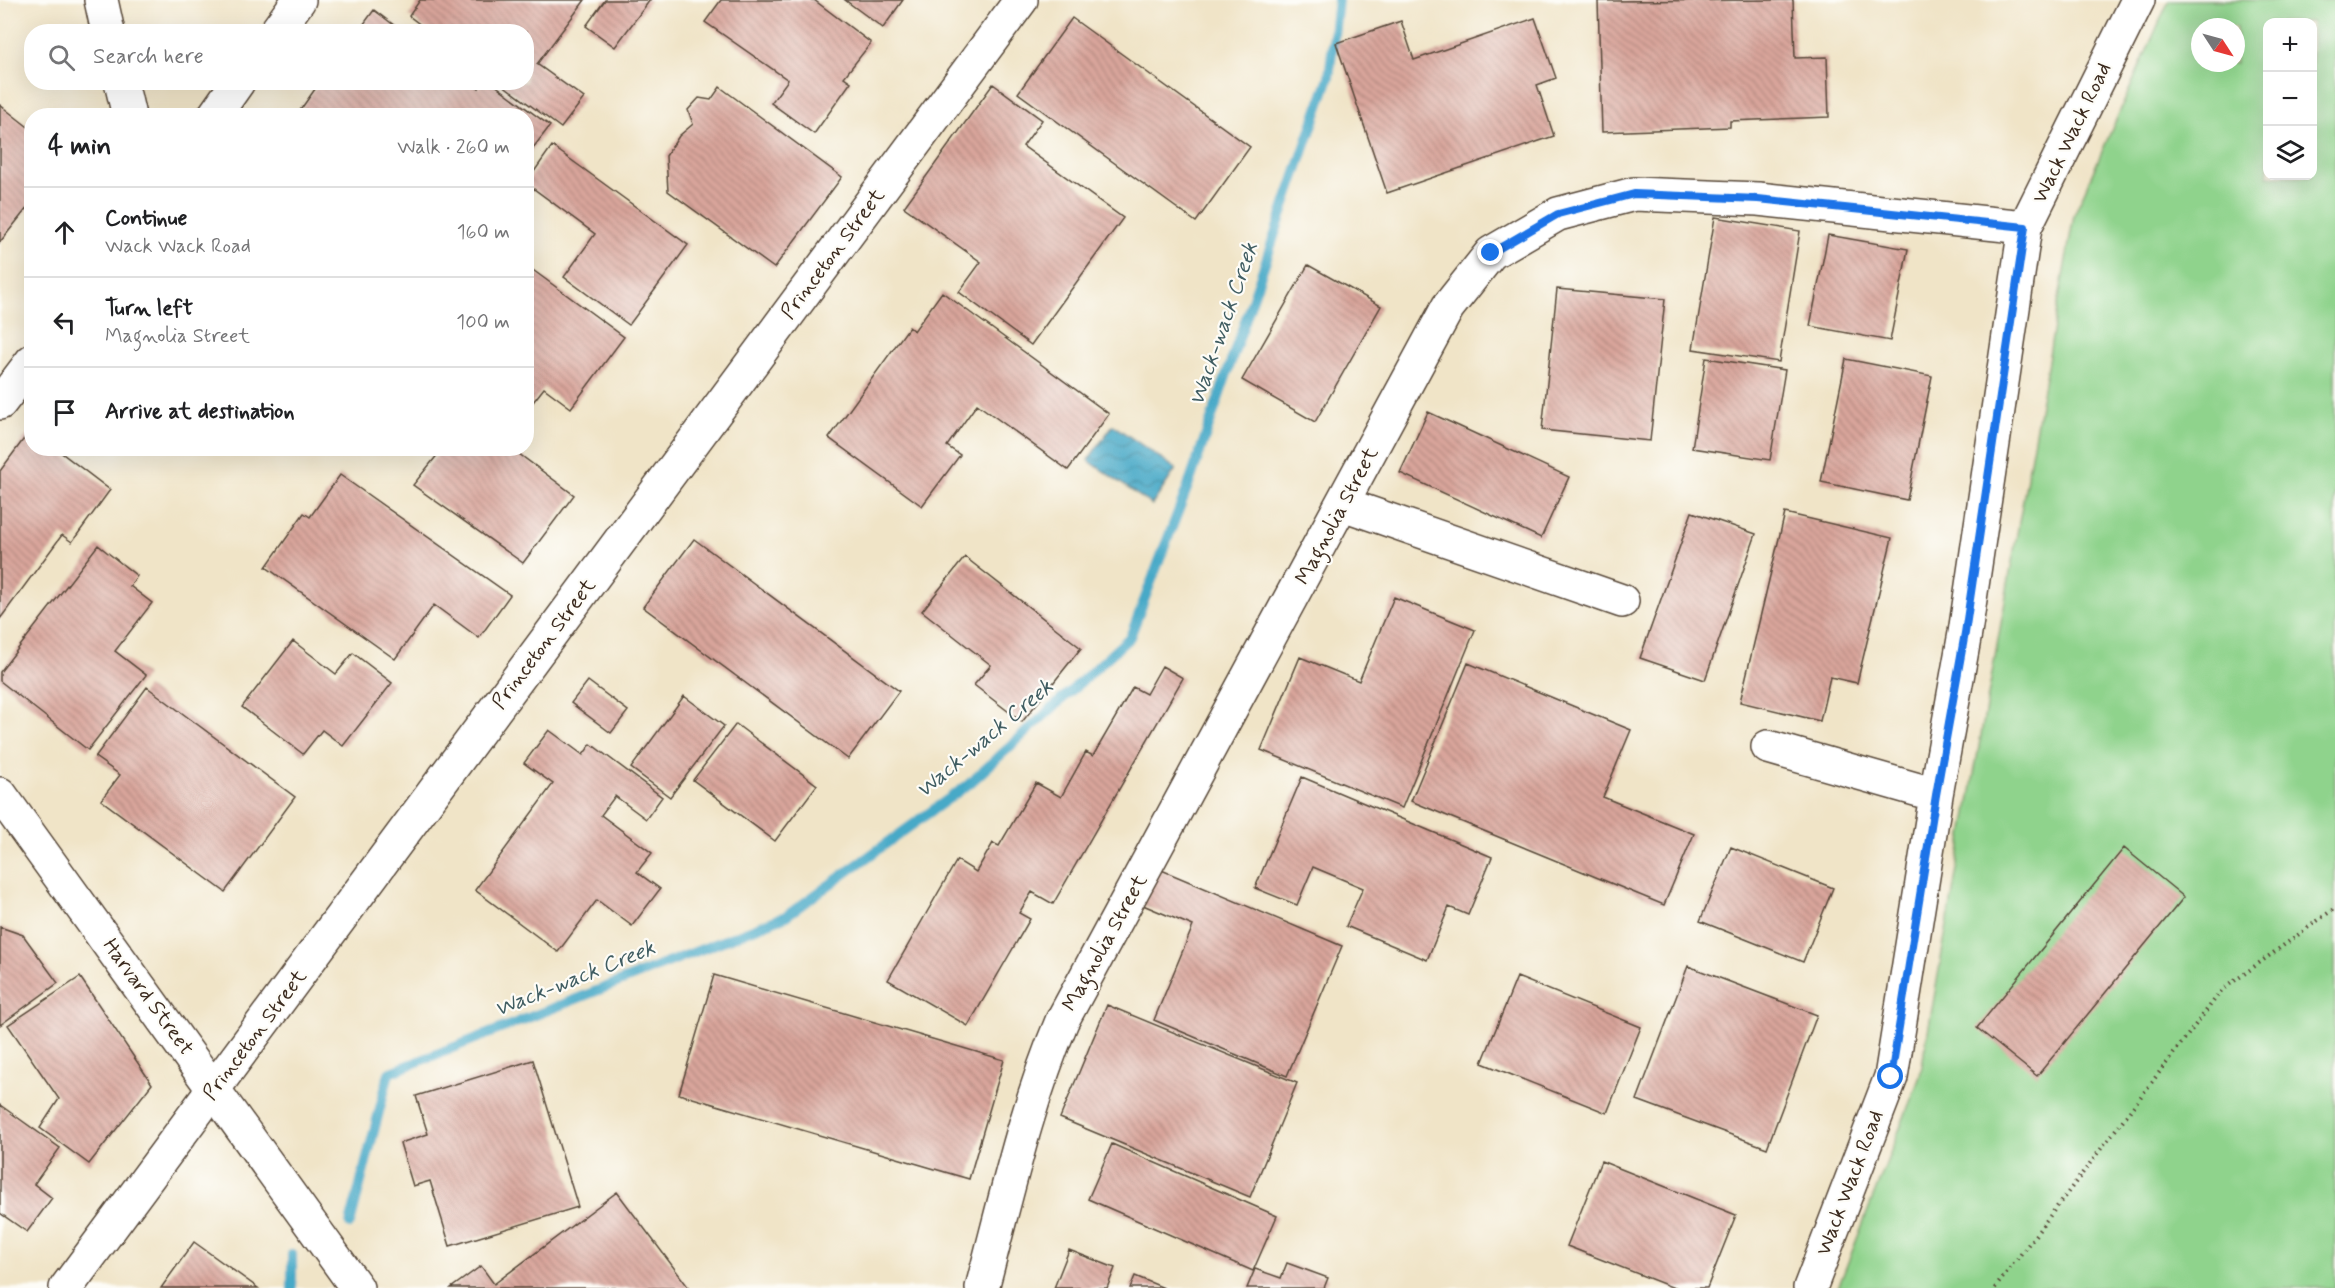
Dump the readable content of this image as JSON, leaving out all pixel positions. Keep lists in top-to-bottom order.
{
  "streets": {
    "street": [
      "Wack Wack Road",
      "Princeton Street",
      "Magnolia Street",
      "Harvard Street"
    ]
  },
  "crossings": [
    ["Wack Wack Road", "Magnolia Street"],
    ["Princeton Street", "Harvard Street"]
  ],
  "water": ["Wack-wack Creek"],
  "north": "bottom right",
  "page": {
    "map_buttons": ["+", "−"],
    "search": "Search here",
    "heading": ["4 min", "Walk · 260 m"],
    "list": [
      ["Continue", "Wack Wack Road", "160 m"],
      ["Turn left", "Magnolia Street", "100 m"],
      "Arrive at destination"
    ]
  }
}
